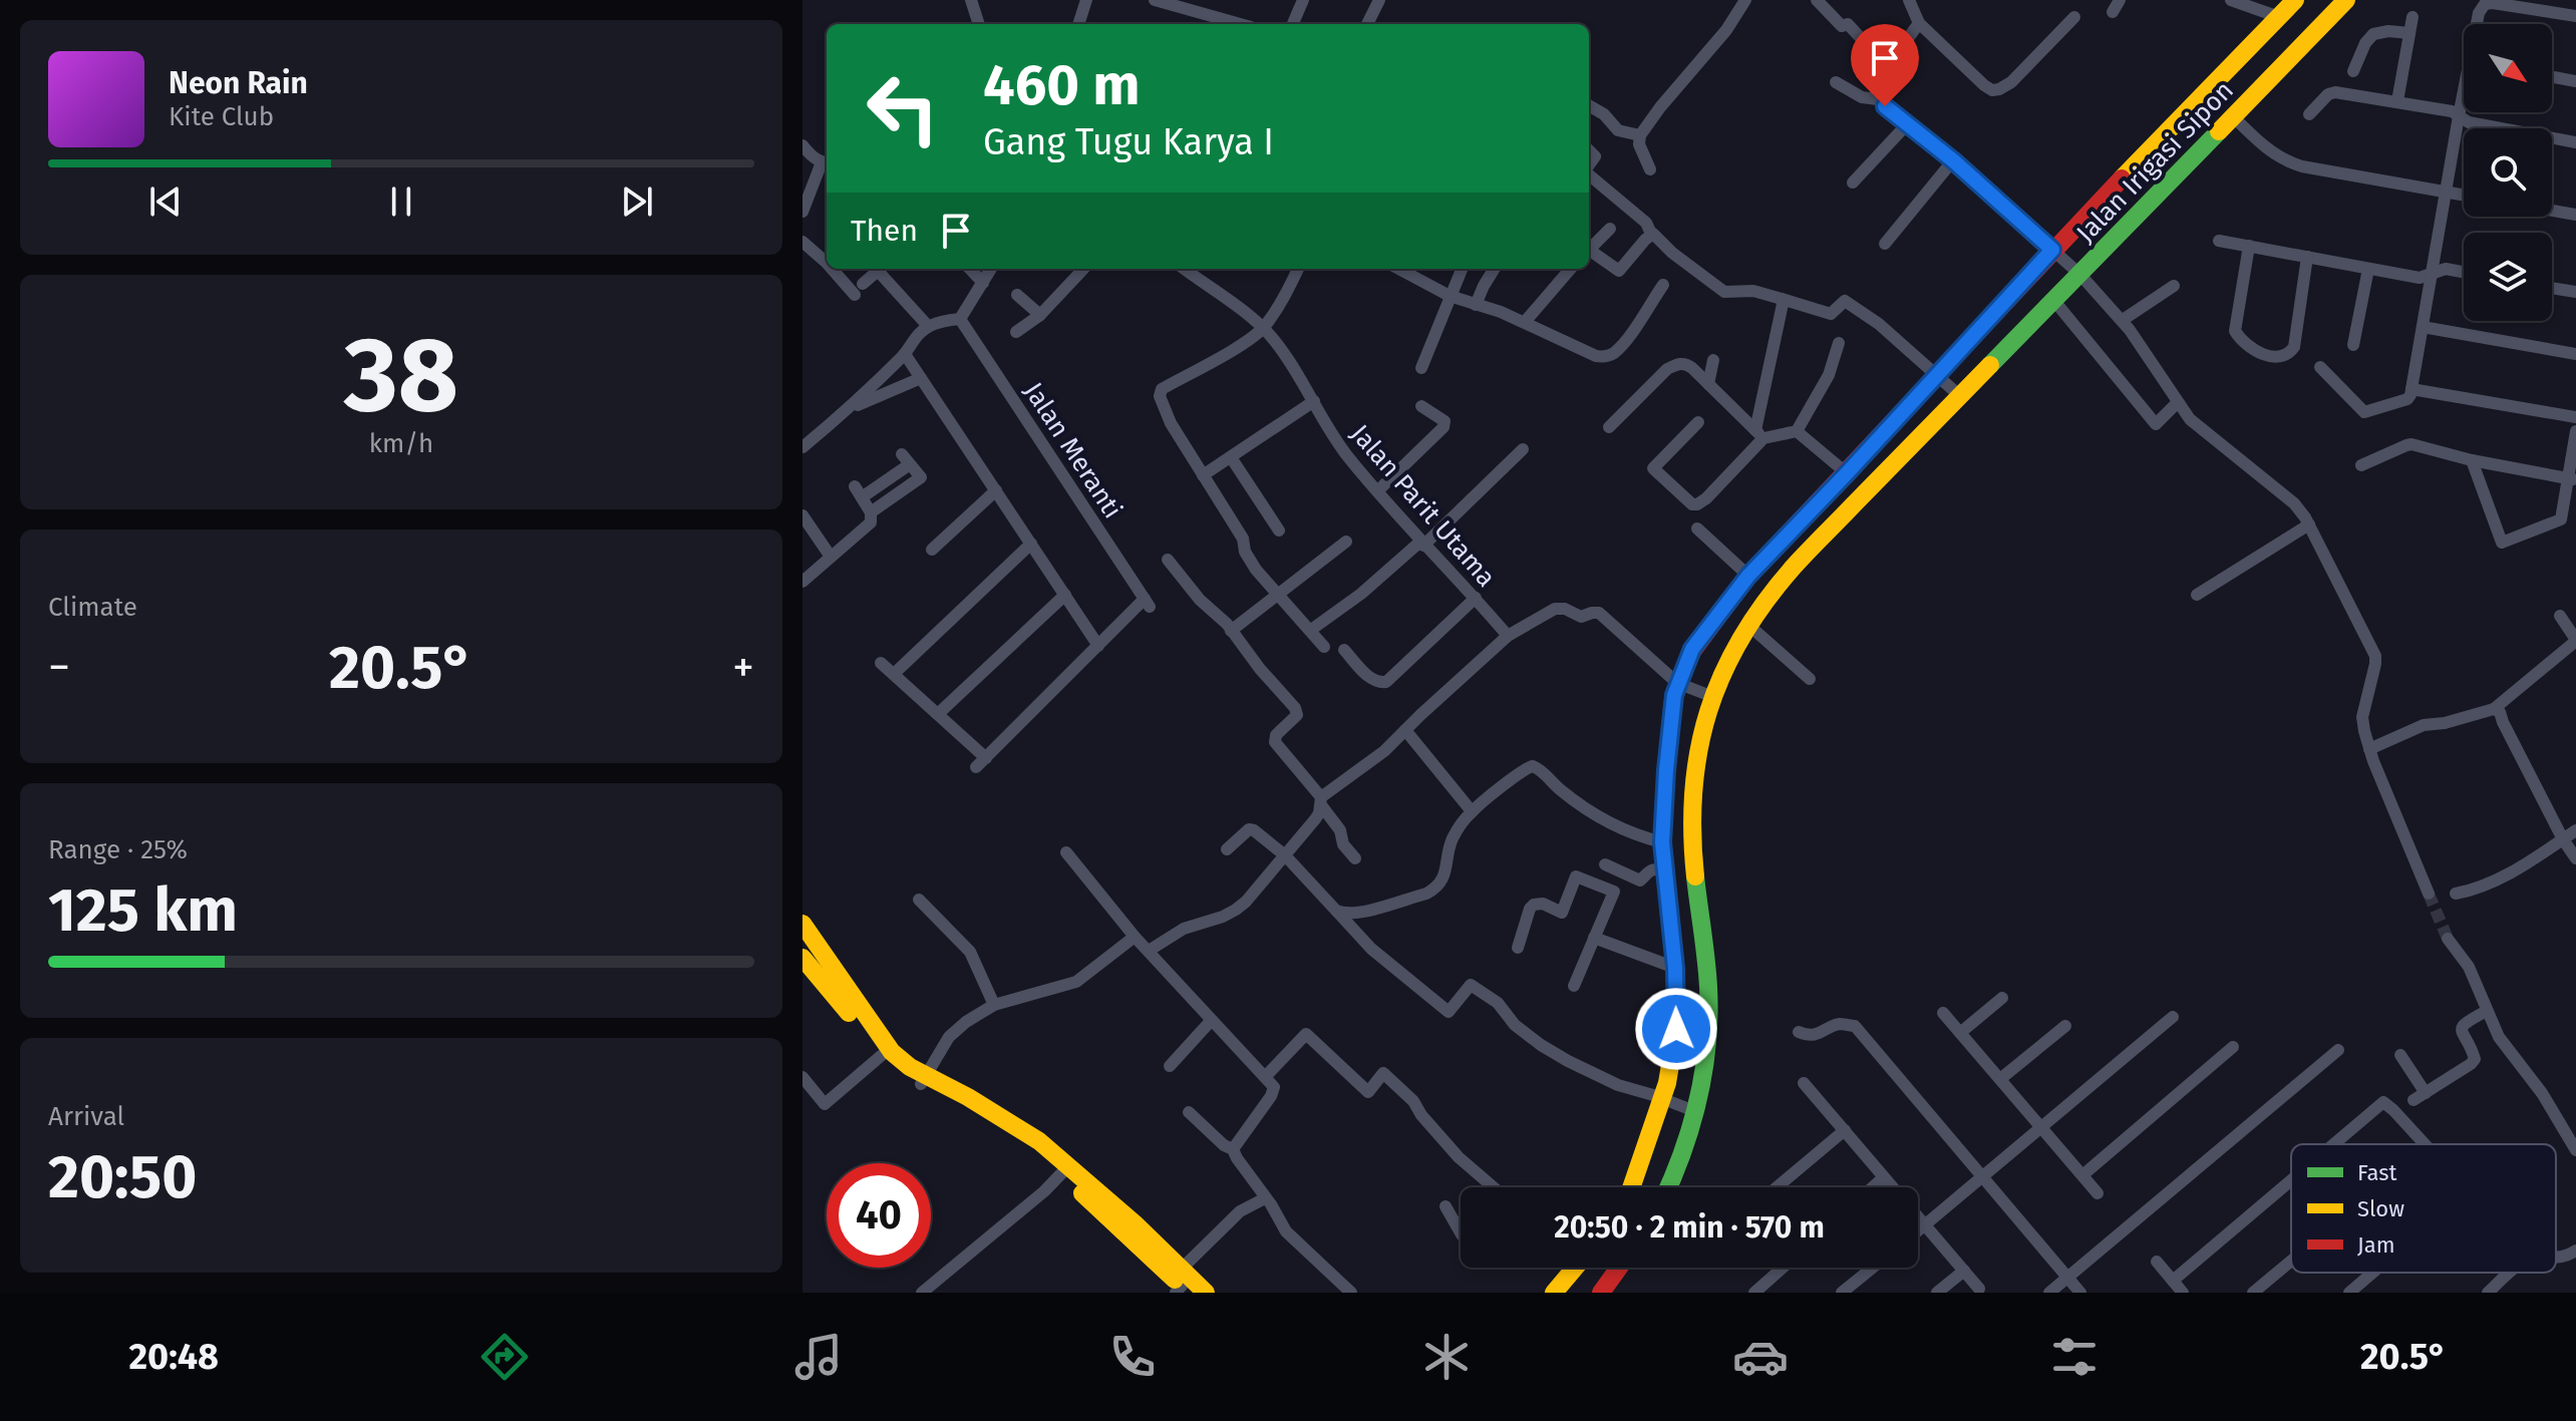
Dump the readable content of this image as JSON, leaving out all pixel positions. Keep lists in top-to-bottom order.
{
  "streets": {
    "street": ["Jalan Irigasi Sipon", "Jalan Meranti", "Jalan Parit Utama"]
  },
  "legend": ["Fast", "Slow", "Jam"],
  "north": "bottom right",
  "page": {
    "turn": ["460 m", "Gang Tugu Karya I"],
    "song": ["Neon Rain", "Kite Club"],
    "then": "Then",
    "tile": [
      ["38", "km/h"],
      "Climate",
      ["Range · 25%", "125 km"],
      ["Arrival", "20:50"]
    ],
    "heat": ["−", "20.5°", "+"],
    "limit": "40",
    "trip": "20:50 · 2 min · 570 m",
    "tabs": ["20:48", "20.5°"]
  }
}
